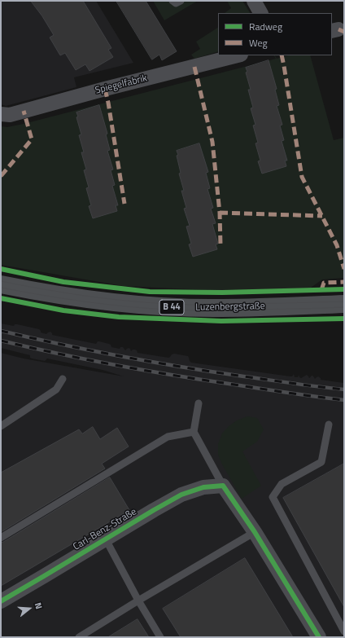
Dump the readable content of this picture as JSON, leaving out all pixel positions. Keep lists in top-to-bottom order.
{
  "streets": {
    "main road": ["B 44", "Luzenbergstraße"],
    "street": ["Spiegelfabrik", "Carl-Benz-Straße"]
  },
  "legend": ["Radweg", "Weg"],
  "north": "right"
}
